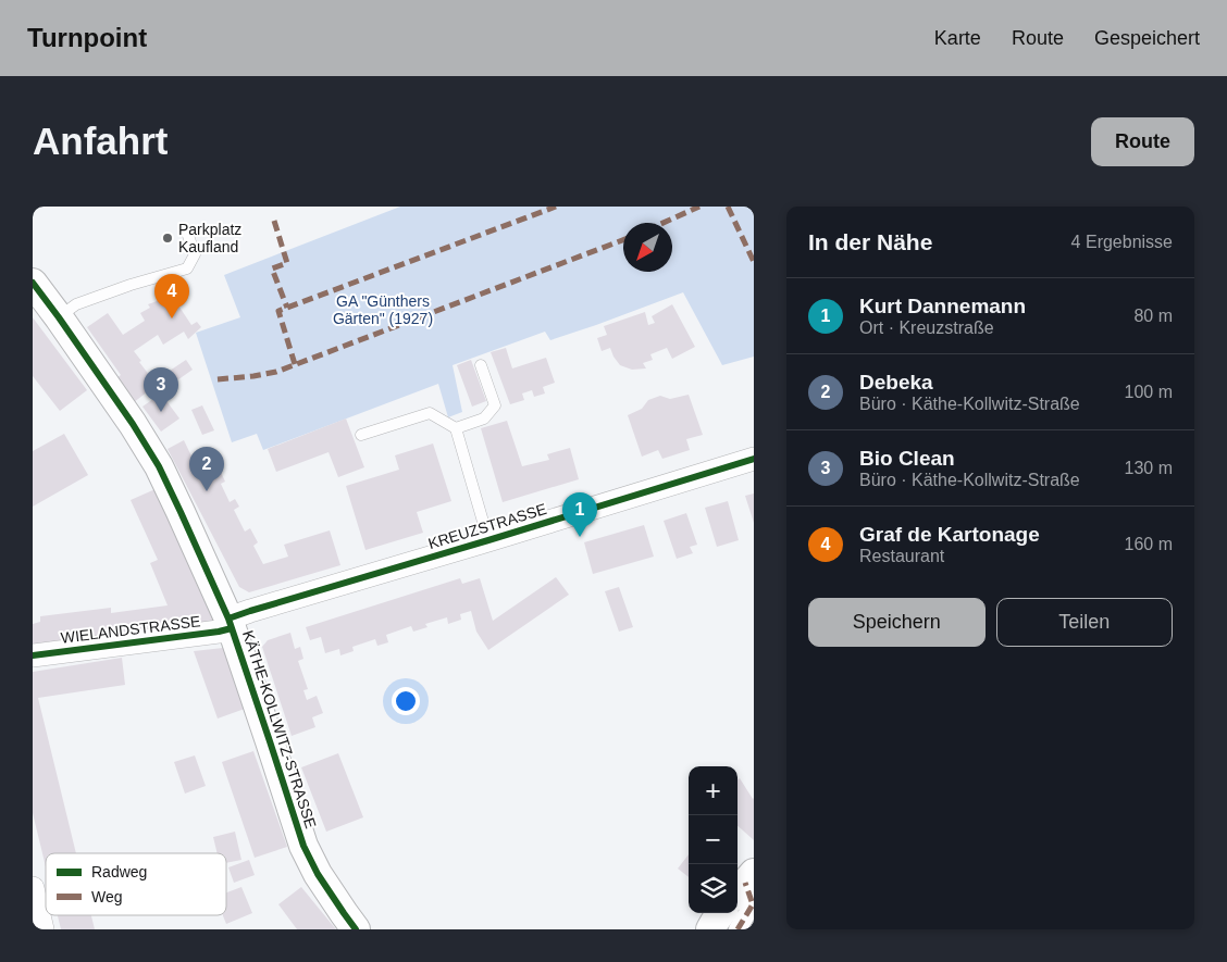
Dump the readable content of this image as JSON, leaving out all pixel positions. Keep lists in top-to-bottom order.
{
  "streets": {
    "street": ["KREUZSTRASSE", "WIELANDSTRASSE", "KÄTHE-KOLLWITZ-STRASSE"]
  },
  "crossings": [
    ["KREUZSTRASSE", "WIELANDSTRASSE"],
    ["KREUZSTRASSE", "KÄTHE-KOLLWITZ-STRASSE"],
    ["WIELANDSTRASSE", "KÄTHE-KOLLWITZ-STRASSE"]
  ],
  "parks": ["GA \"Günthers Gärten\" (1927)"],
  "places": ["Parkplatz Kaufland"],
  "legend": ["Radweg", "Weg"],
  "north": "bottom left",
  "page": {
    "header": "Turnpoint",
    "nav": ["Karte", "Route", "Gespeichert"],
    "buttons": [
      "Route",
      ["Speichern", "Teilen"]
    ],
    "title": "Anfahrt",
    "heading": ["In der Nähe", "4 Ergebnisse"],
    "pins": [
      "4",
      "3",
      "2",
      "1"
    ],
    "list": [
      {
        "mark": "1",
        "name": "Kurt Dannemann",
        "note": "Ort · Kreuzstraße",
        "value": "80 m"
      },
      {
        "mark": "2",
        "name": "Debeka",
        "note": "Büro · Käthe-Kollwitz-Straße",
        "value": "100 m"
      },
      {
        "mark": "3",
        "name": "Bio Clean",
        "note": "Büro · Käthe-Kollwitz-Straße",
        "value": "130 m"
      },
      {
        "mark": "4",
        "name": "Graf de Kartonage",
        "note": "Restaurant",
        "value": "160 m"
      }
    ],
    "map_buttons": ["+", "−"]
  }
}
